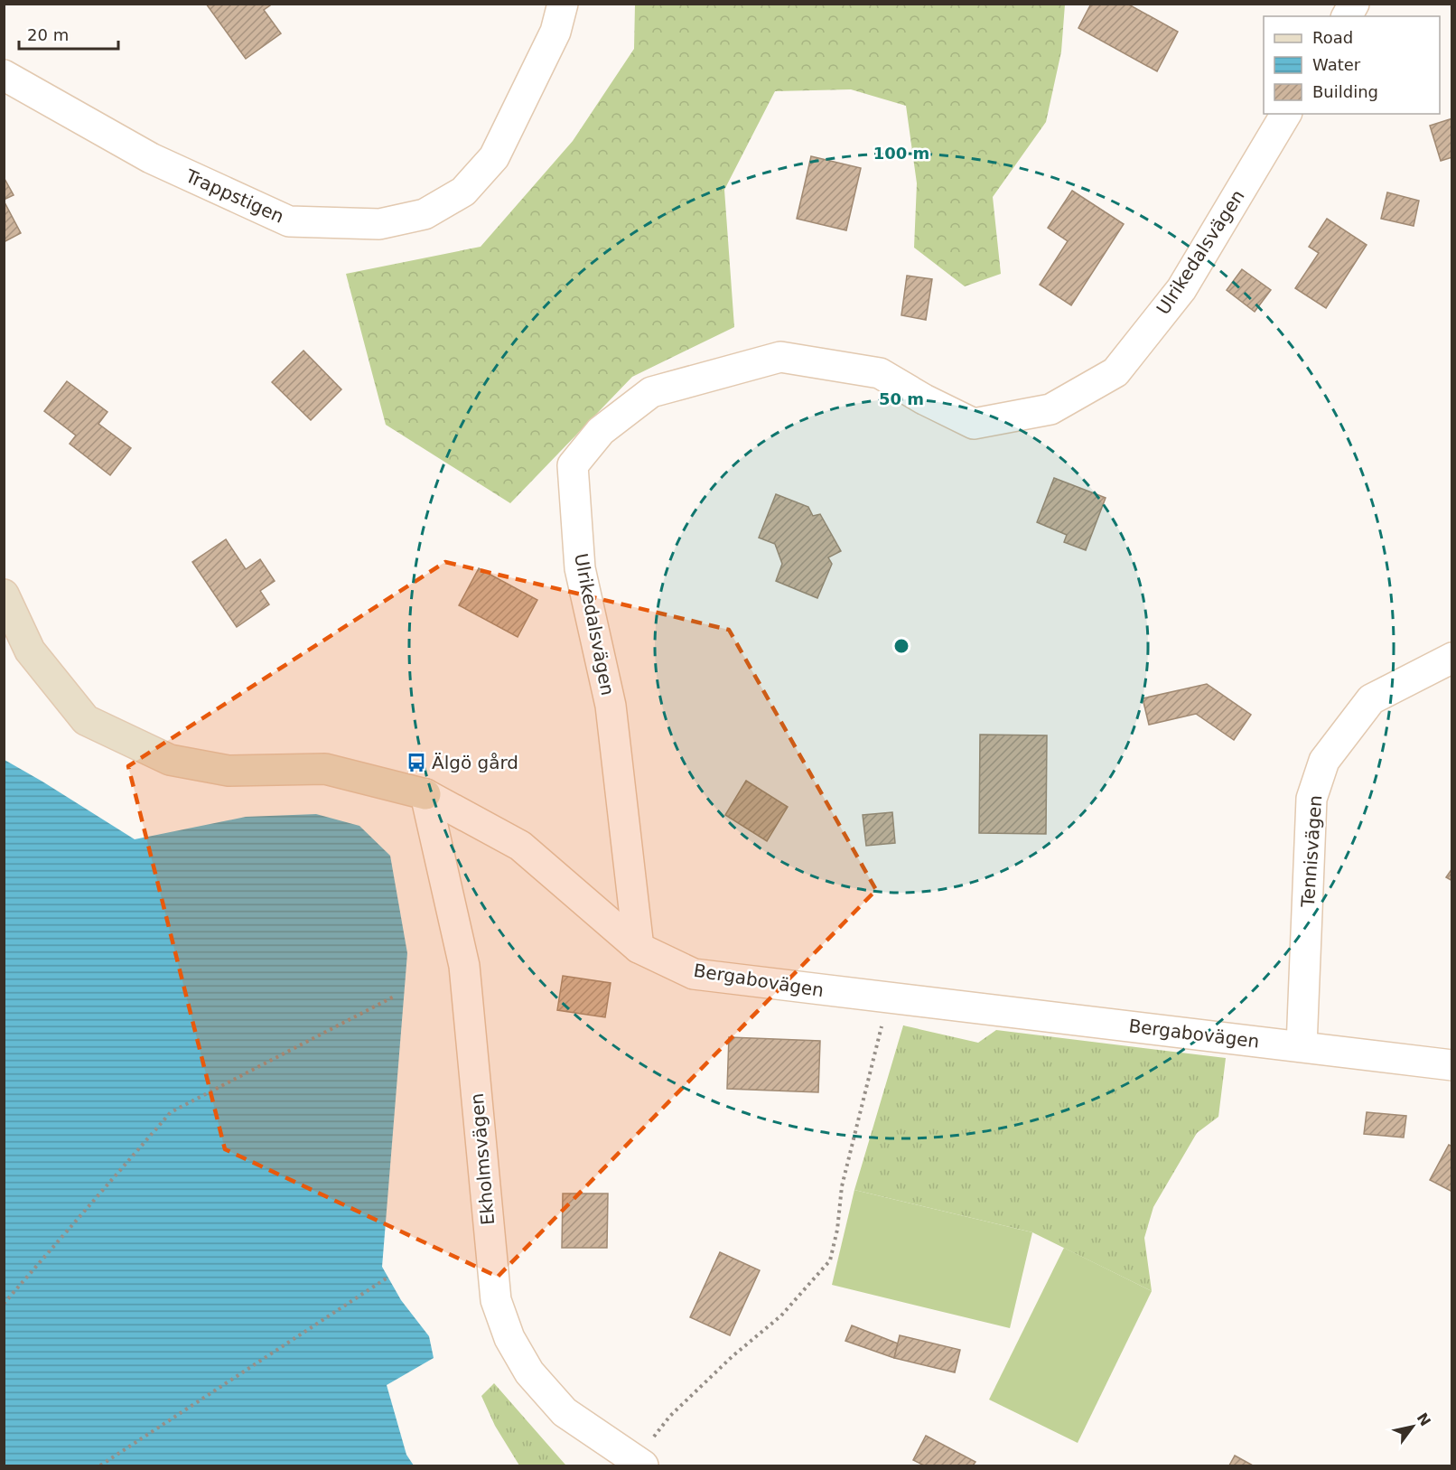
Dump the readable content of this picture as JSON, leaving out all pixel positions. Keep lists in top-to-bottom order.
{
  "streets": {
    "street": [
      "Trappstigen",
      "Ulrikedalsvägen",
      "Tennisvägen",
      "Bergabovägen",
      "Ekholmsvägen"
    ]
  },
  "crossings": [
    ["Ulrikedalsvägen", "Bergabovägen"],
    ["Tennisvägen", "Bergabovägen"],
    ["Bergabovägen", "Ekholmsvägen"]
  ],
  "places": {
    "bus stop": ["Älgö gård"]
  },
  "legend": ["Road", "Water", "Building"],
  "scale_bar": "20 m",
  "north": "top right",
  "rings": ["100 m", "50 m"]
}
